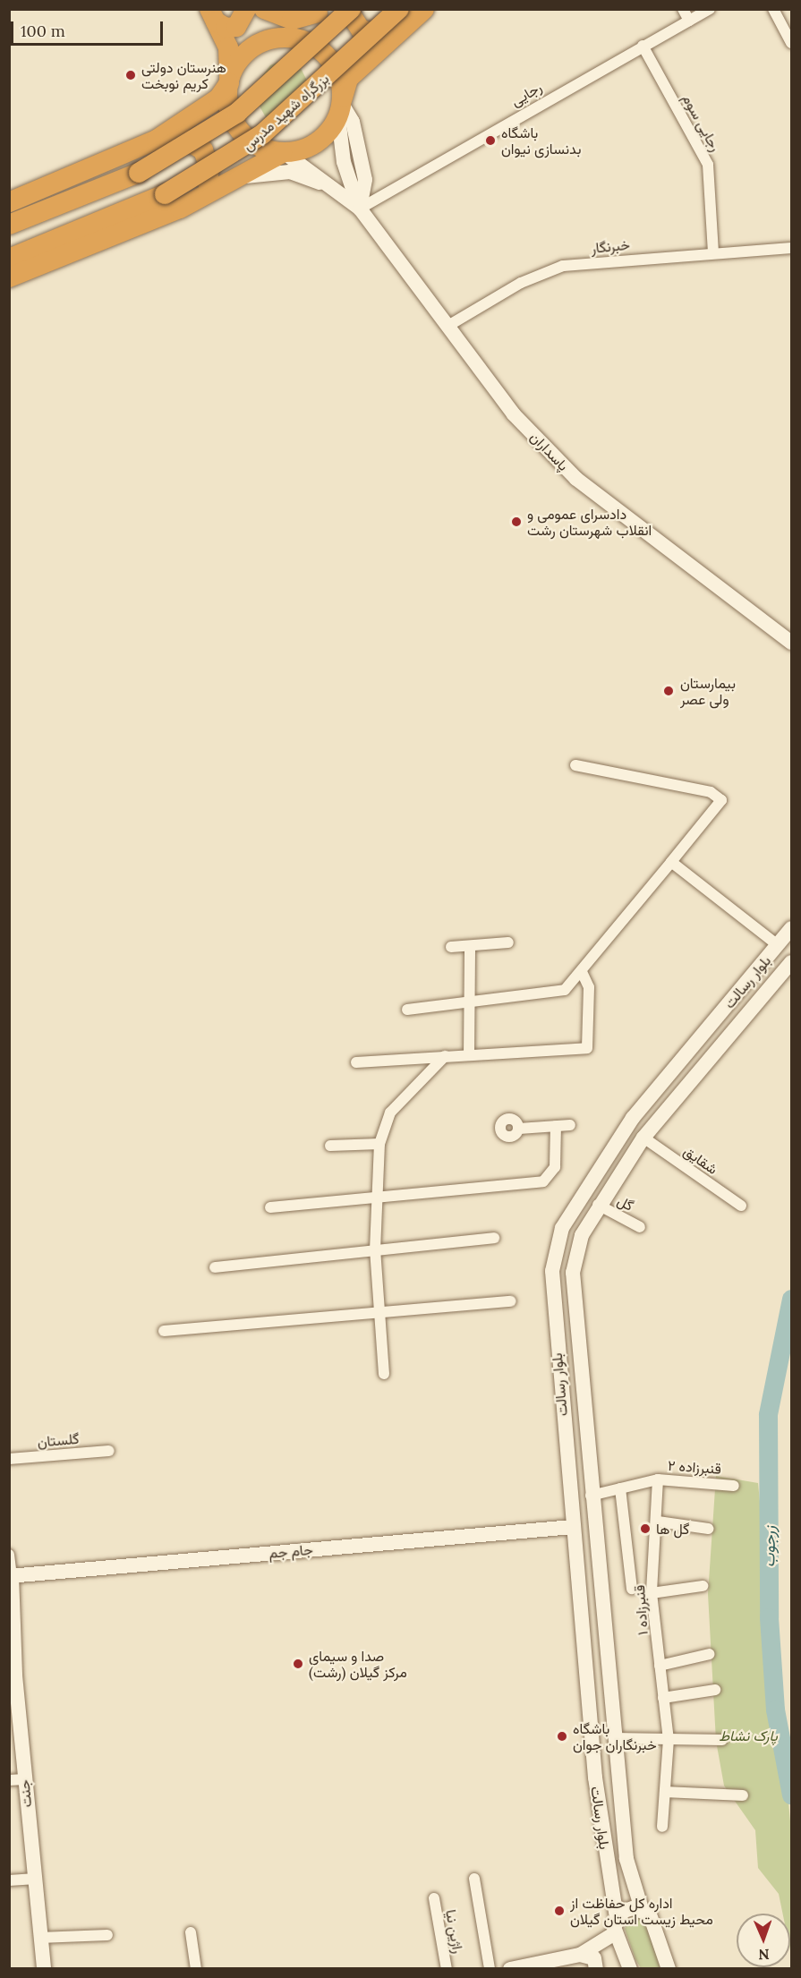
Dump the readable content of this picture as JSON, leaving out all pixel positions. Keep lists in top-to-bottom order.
{
  "streets": {
    "highway": ["بزرگراه شهید مدرس"],
    "main road": [
      "پاسداران",
      "بلوار رسالت",
      "جام جم",
      "جنت"
    ],
    "street": [
      "رجایی",
      "رجایی سوم",
      "خبرنگار",
      "شقایق",
      "گل",
      "گلستان",
      "قنبرزاده ۲",
      "قنبرزاده ۱",
      "راژین نیا"
    ]
  },
  "crossings": [
    ["رجایی", "رجایی سوم"],
    ["رجایی", "پاسداران"],
    ["رجایی سوم", "خبرنگار"],
    ["خبرنگار", "پاسداران"],
    ["بلوار رسالت", "شقایق"],
    ["بلوار رسالت", "گل"],
    ["بلوار رسالت", "قنبرزاده ۲"],
    ["بلوار رسالت", "جام جم"],
    ["قنبرزاده ۲", "قنبرزاده ۱"],
    ["جام جم", "جنت"]
  ],
  "water": ["زرجوب"],
  "parks": ["پارک نشاط"],
  "places": [
    "هنرستان دولتی کریم نوبخت",
    "باشگاه بدنسازی نیوان",
    "دادسرای عمومی و انقلاب شهرستان رشت",
    "بیمارستان ولی عصر",
    "گل ها",
    "صدا و سیمای مرکز گیلان (رشت)",
    "باشگاه خبرنگاران جوان",
    "اداره کل حفاظت از محیط زیست استان گیلان"
  ],
  "scale_bar": "100 m",
  "north": "bottom"
}
